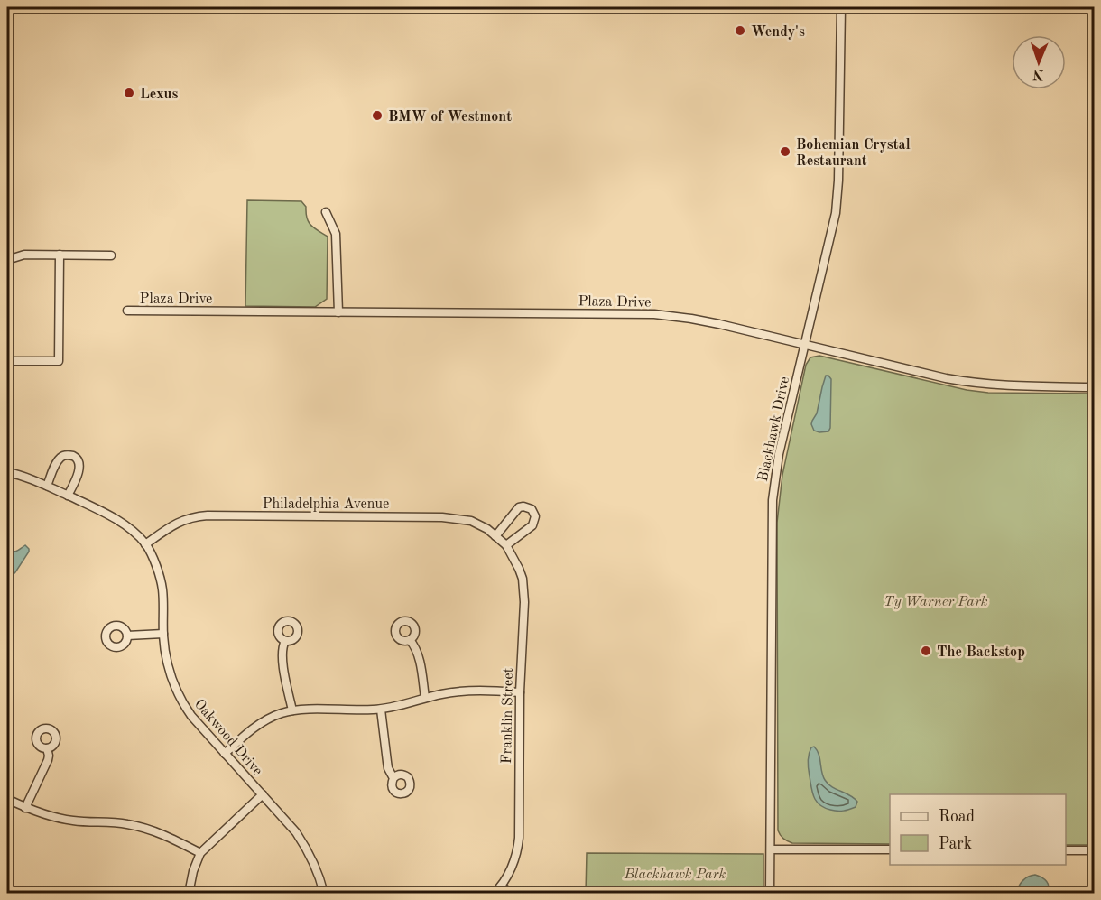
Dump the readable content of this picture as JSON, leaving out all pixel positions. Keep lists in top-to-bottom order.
{
  "streets": {
    "street": [
      "Plaza Drive",
      "Blackhawk Drive",
      "Philadelphia Avenue",
      "Franklin Street",
      "Oakwood Drive"
    ]
  },
  "crossings": [
    ["Plaza Drive", "Blackhawk Drive"],
    ["Philadelphia Avenue", "Franklin Street"],
    ["Philadelphia Avenue", "Oakwood Drive"]
  ],
  "parks": ["Ty Warner Park", "Blackhawk Park"],
  "places": [
    "Wendy's",
    "Lexus",
    "BMW of Westmont",
    "Bohemian Crystal Restaurant",
    "The Backstop"
  ],
  "legend": ["Road", "Park"],
  "north": "bottom"
}
